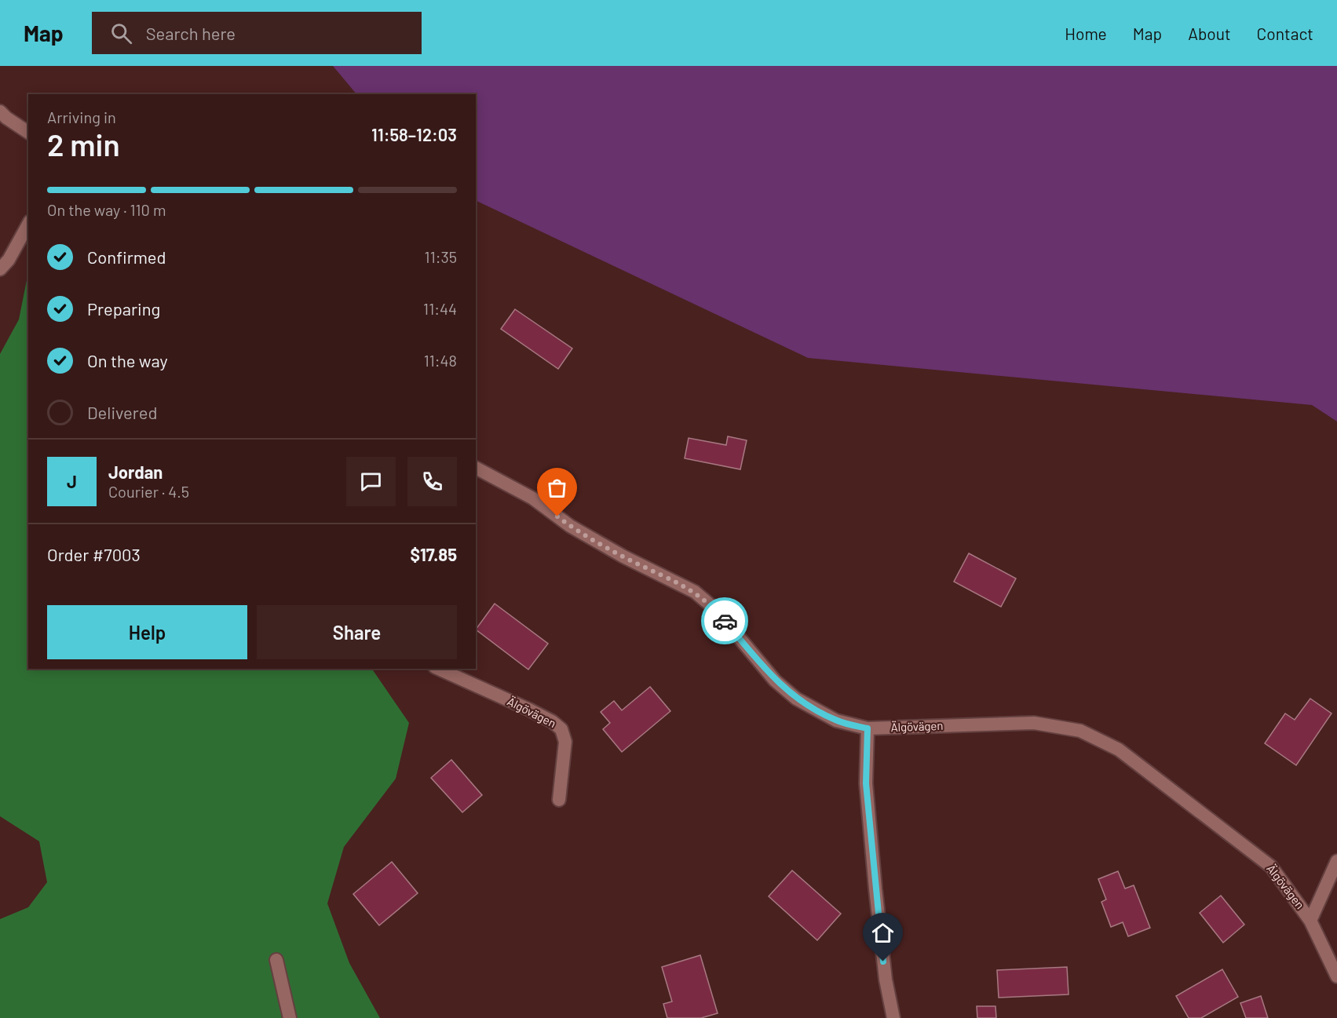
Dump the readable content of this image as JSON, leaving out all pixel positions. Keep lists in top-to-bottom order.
{
  "streets": {
    "street": ["Älgövägen"]
  },
  "page": {
    "header": "Map",
    "search": "Search here",
    "nav": [
      "Home",
      "Map",
      "About",
      "Contact"
    ],
    "heading": ["2 min", "Arriving in", "11:58–12:03"],
    "panel": [
      "Jordan",
      "Courier · 4.5",
      "Order #7003",
      "$17.85"
    ],
    "bar": "On the way · 110 m",
    "list": [
      ["Confirmed", "11:35"],
      ["Preparing", "11:44"],
      ["On the way", "11:48"],
      "Delivered"
    ],
    "round": "J",
    "buttons": ["Help", "Share"]
  }
}
